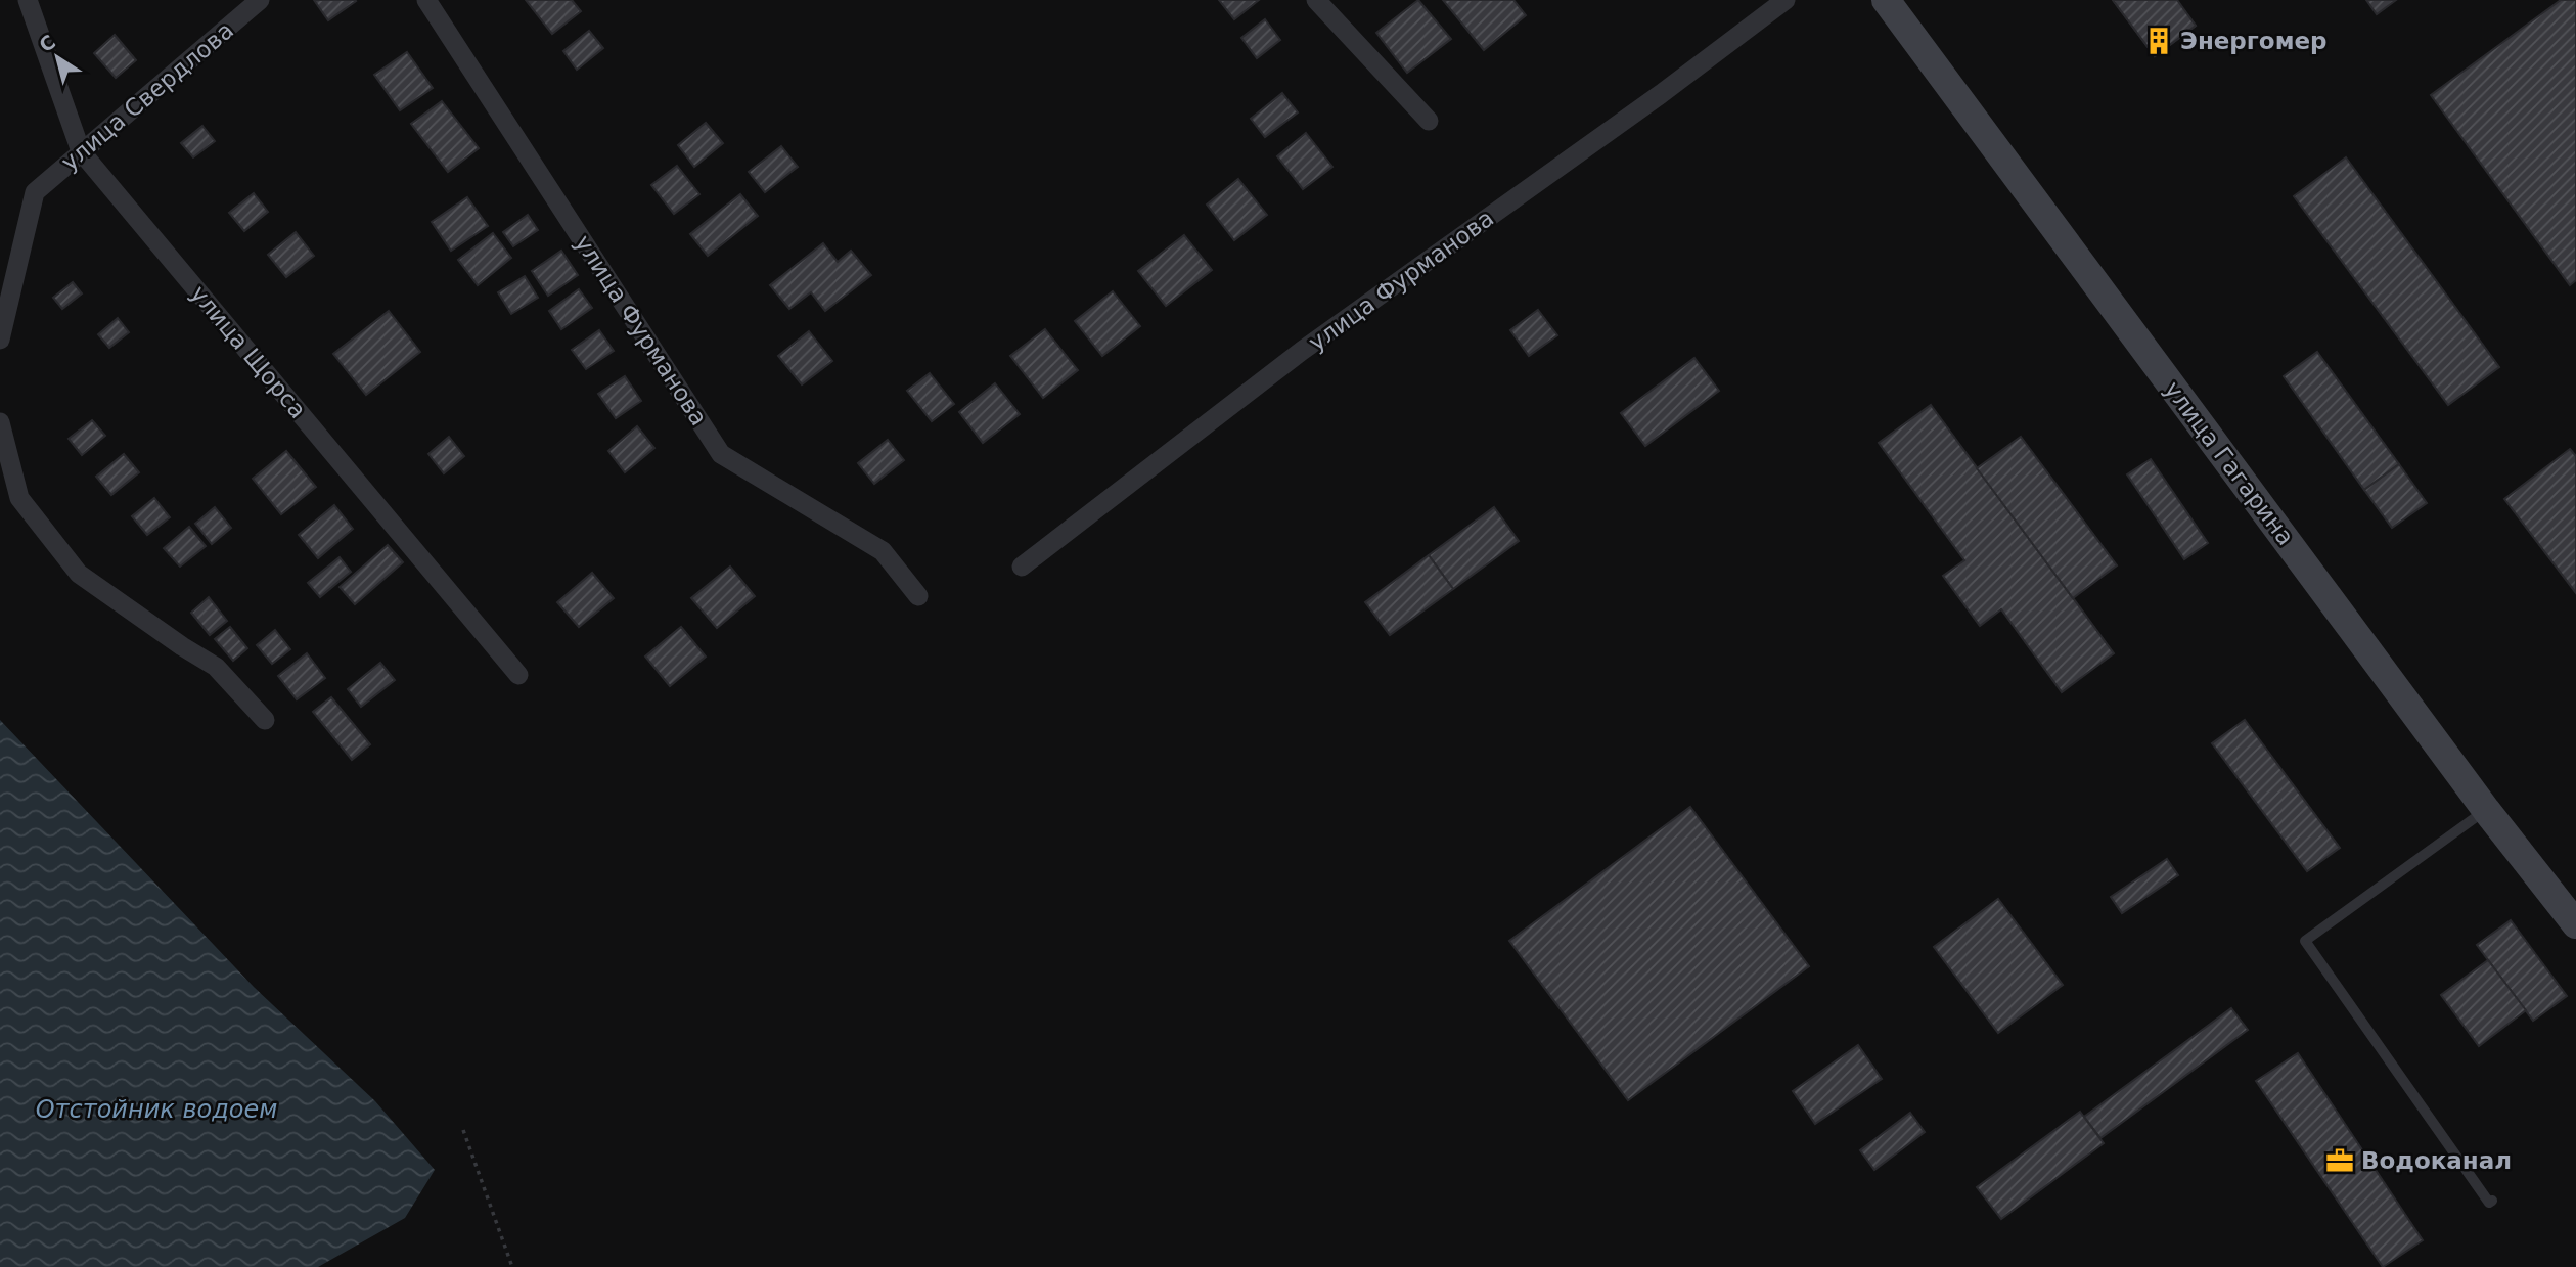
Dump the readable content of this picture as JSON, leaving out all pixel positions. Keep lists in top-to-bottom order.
{
  "streets": {
    "main road": ["улица Гагарина"],
    "street": ["улица Свердлова", "улица Фурманова", "улица Щорса"]
  },
  "crossings": [
    ["улица Свердлова", "улица Щорса"]
  ],
  "water": ["Отстойник водоем"],
  "places": {
    "building": ["Энергомер"],
    "office": ["Водоканал"]
  },
  "north": "top left"
}
